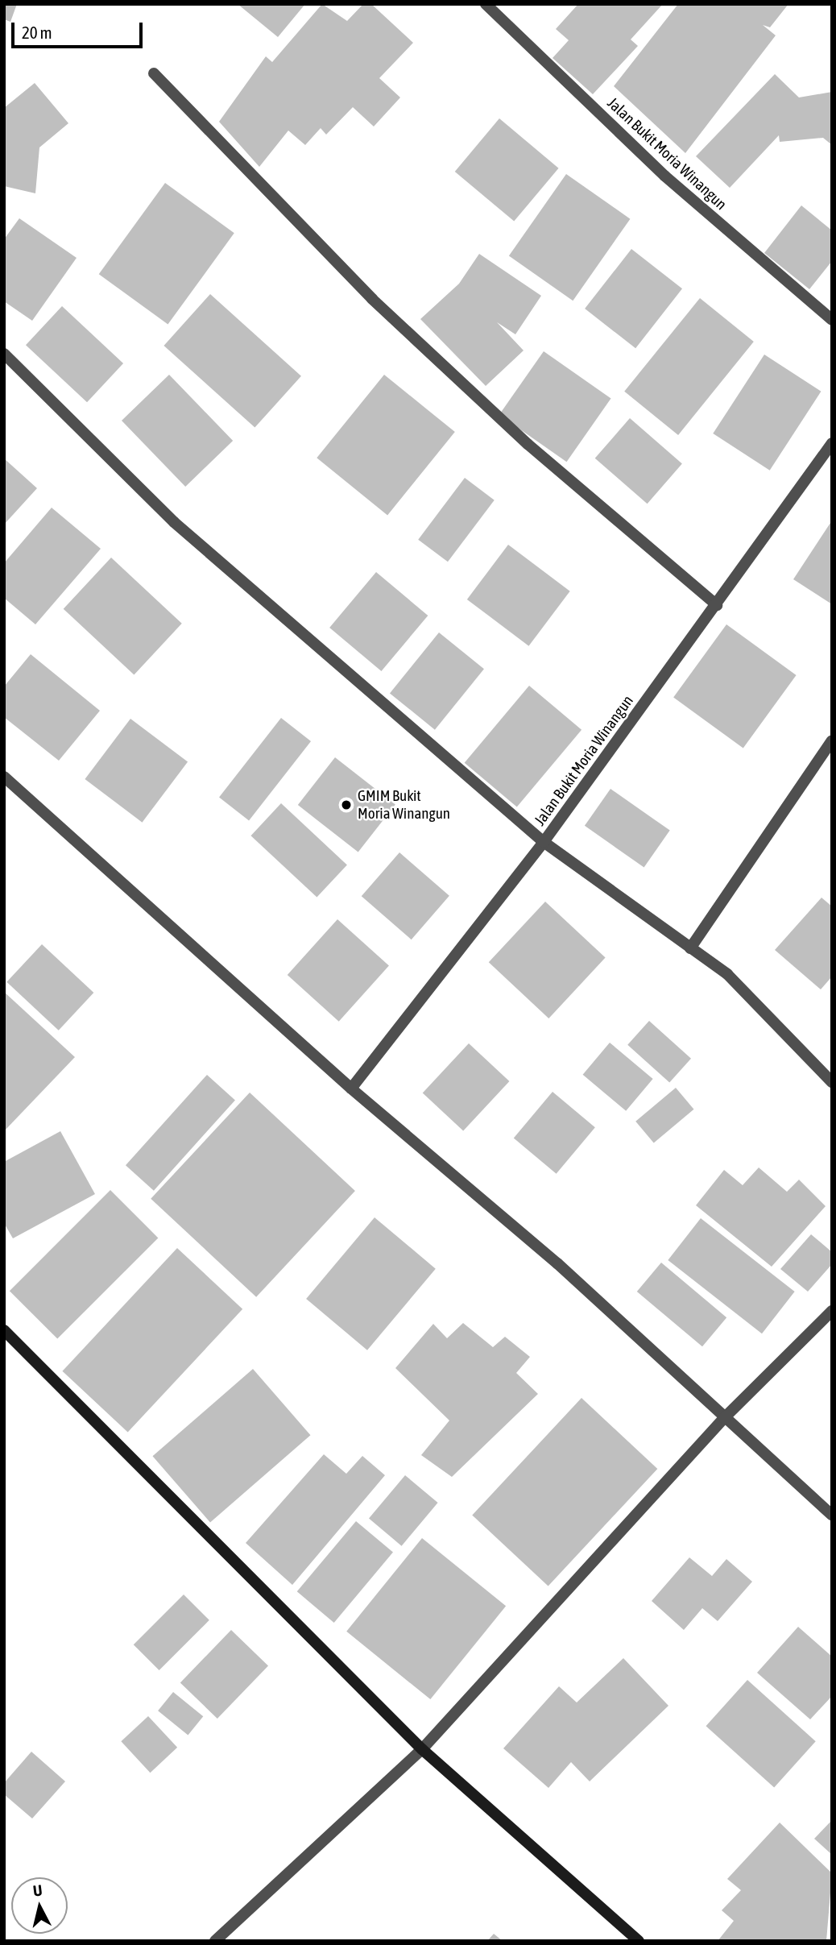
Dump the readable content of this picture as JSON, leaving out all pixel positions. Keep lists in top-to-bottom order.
{
  "streets": {
    "street": ["Jalan Bukit Moria Winangun"]
  },
  "places": ["GMIM Bukit Moria Winangun"],
  "scale_bar": "20 m",
  "north": "top"
}
